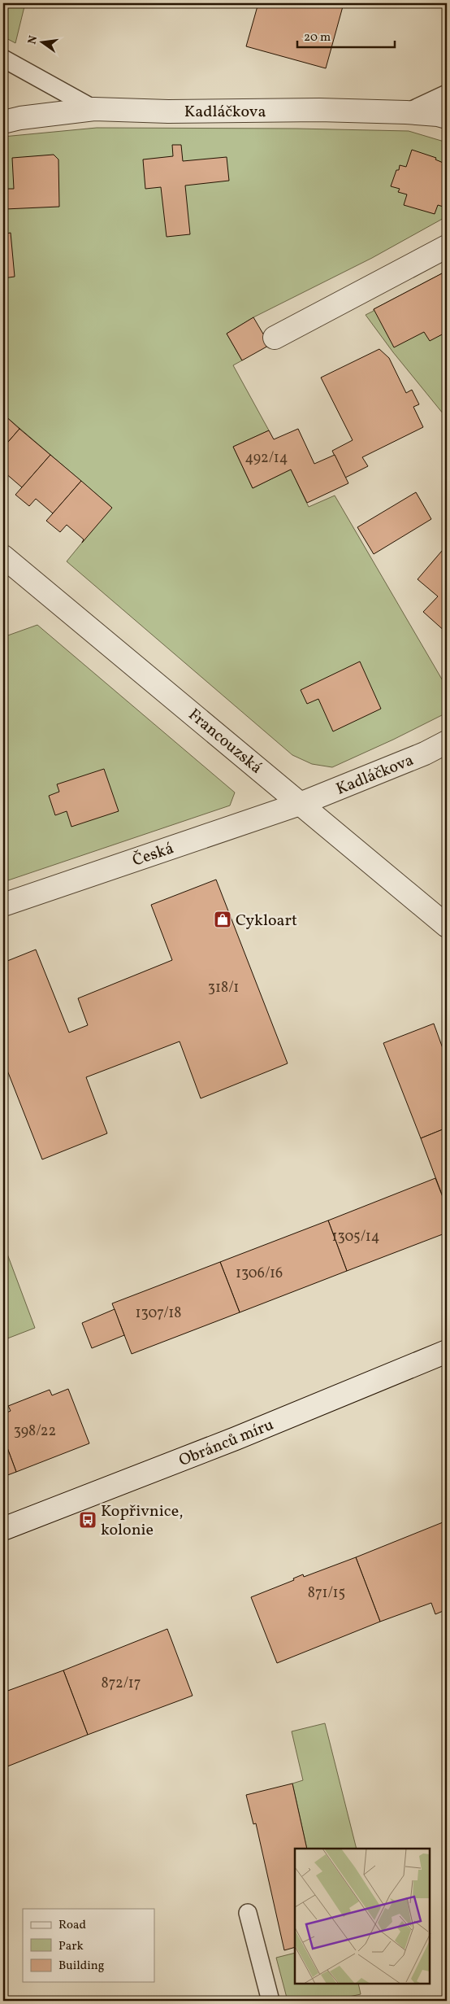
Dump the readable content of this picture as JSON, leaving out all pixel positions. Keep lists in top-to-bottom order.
{
  "streets": {
    "street": [
      "Kadláčkova",
      "Francouzská",
      "Česká",
      "Obránců míru"
    ]
  },
  "crossings": [
    ["Kadláčkova", "Francouzská"],
    ["Kadláčkova", "Česká"],
    ["Francouzská", "Česká"]
  ],
  "places": {
    "shop": ["Cykloart"],
    "bus stop": ["Kopřivnice, kolonie"]
  },
  "house_numbers": [
    "492/14",
    "318/1",
    "1305/14",
    "1306/16",
    "1307/18",
    "398/22",
    "871/15",
    "872/17"
  ],
  "legend": ["Road", "Park", "Building"],
  "scale_bar": "20 m",
  "north": "left"
}
